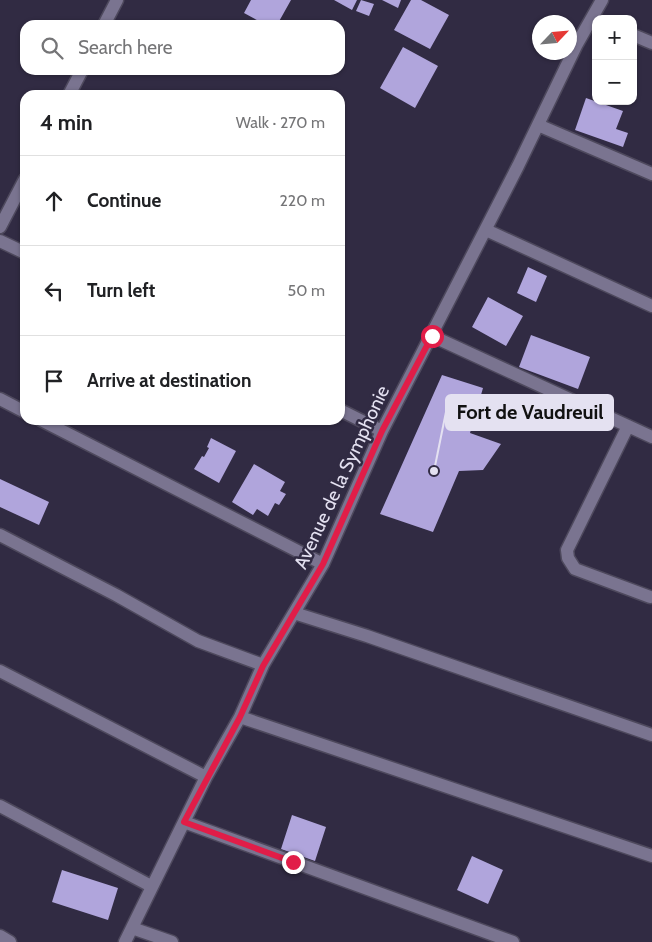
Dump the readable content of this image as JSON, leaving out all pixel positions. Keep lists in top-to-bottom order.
{
  "streets": {
    "street": ["Avenue de la Symphonie"]
  },
  "places": ["Fort de Vaudreuil"],
  "north": "top right",
  "page": {
    "map_buttons": ["+", "−"],
    "search": "Search here",
    "heading": ["4 min", "Walk · 270 m"],
    "list": [
      ["Continue", "220 m"],
      ["Turn left", "50 m"],
      "Arrive at destination"
    ]
  }
}
